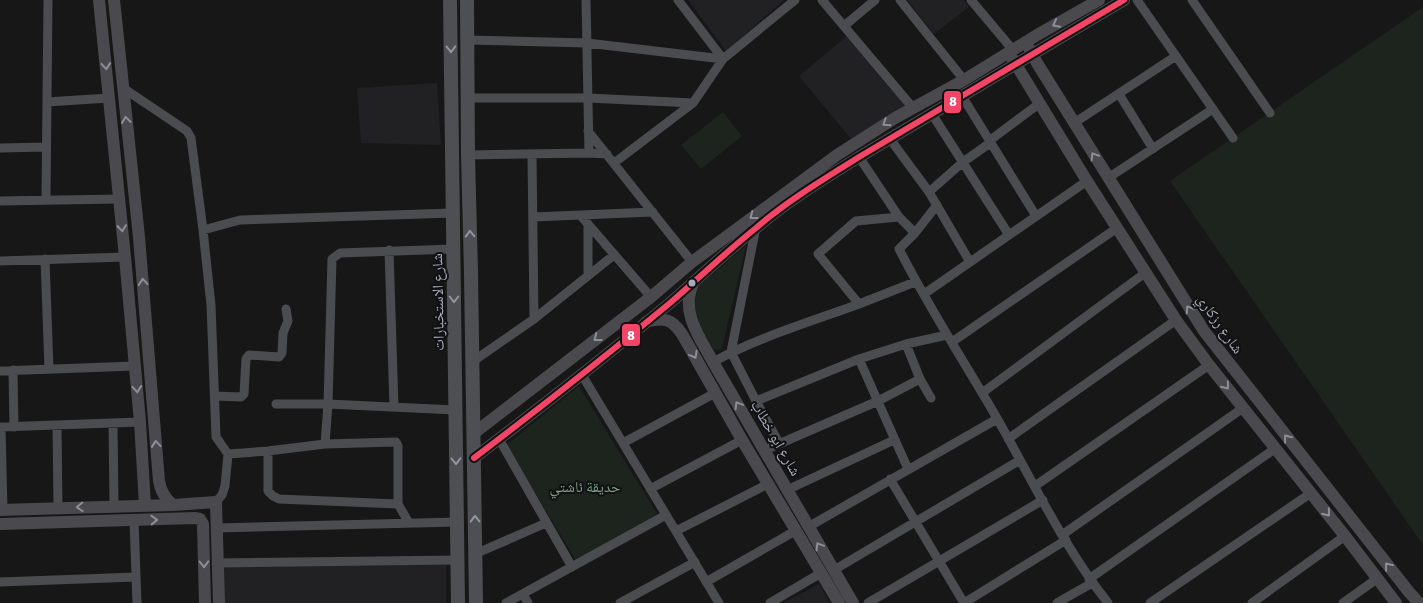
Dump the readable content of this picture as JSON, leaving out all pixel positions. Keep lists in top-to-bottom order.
{
  "streets": {
    "main road": ["شارع الاستخبارات"],
    "street": ["شارع رزكاري", "شارع ابو خطاب"]
  },
  "parks": ["حديقة ئاشتي"],
  "lines": ["transit line 8"]
}
